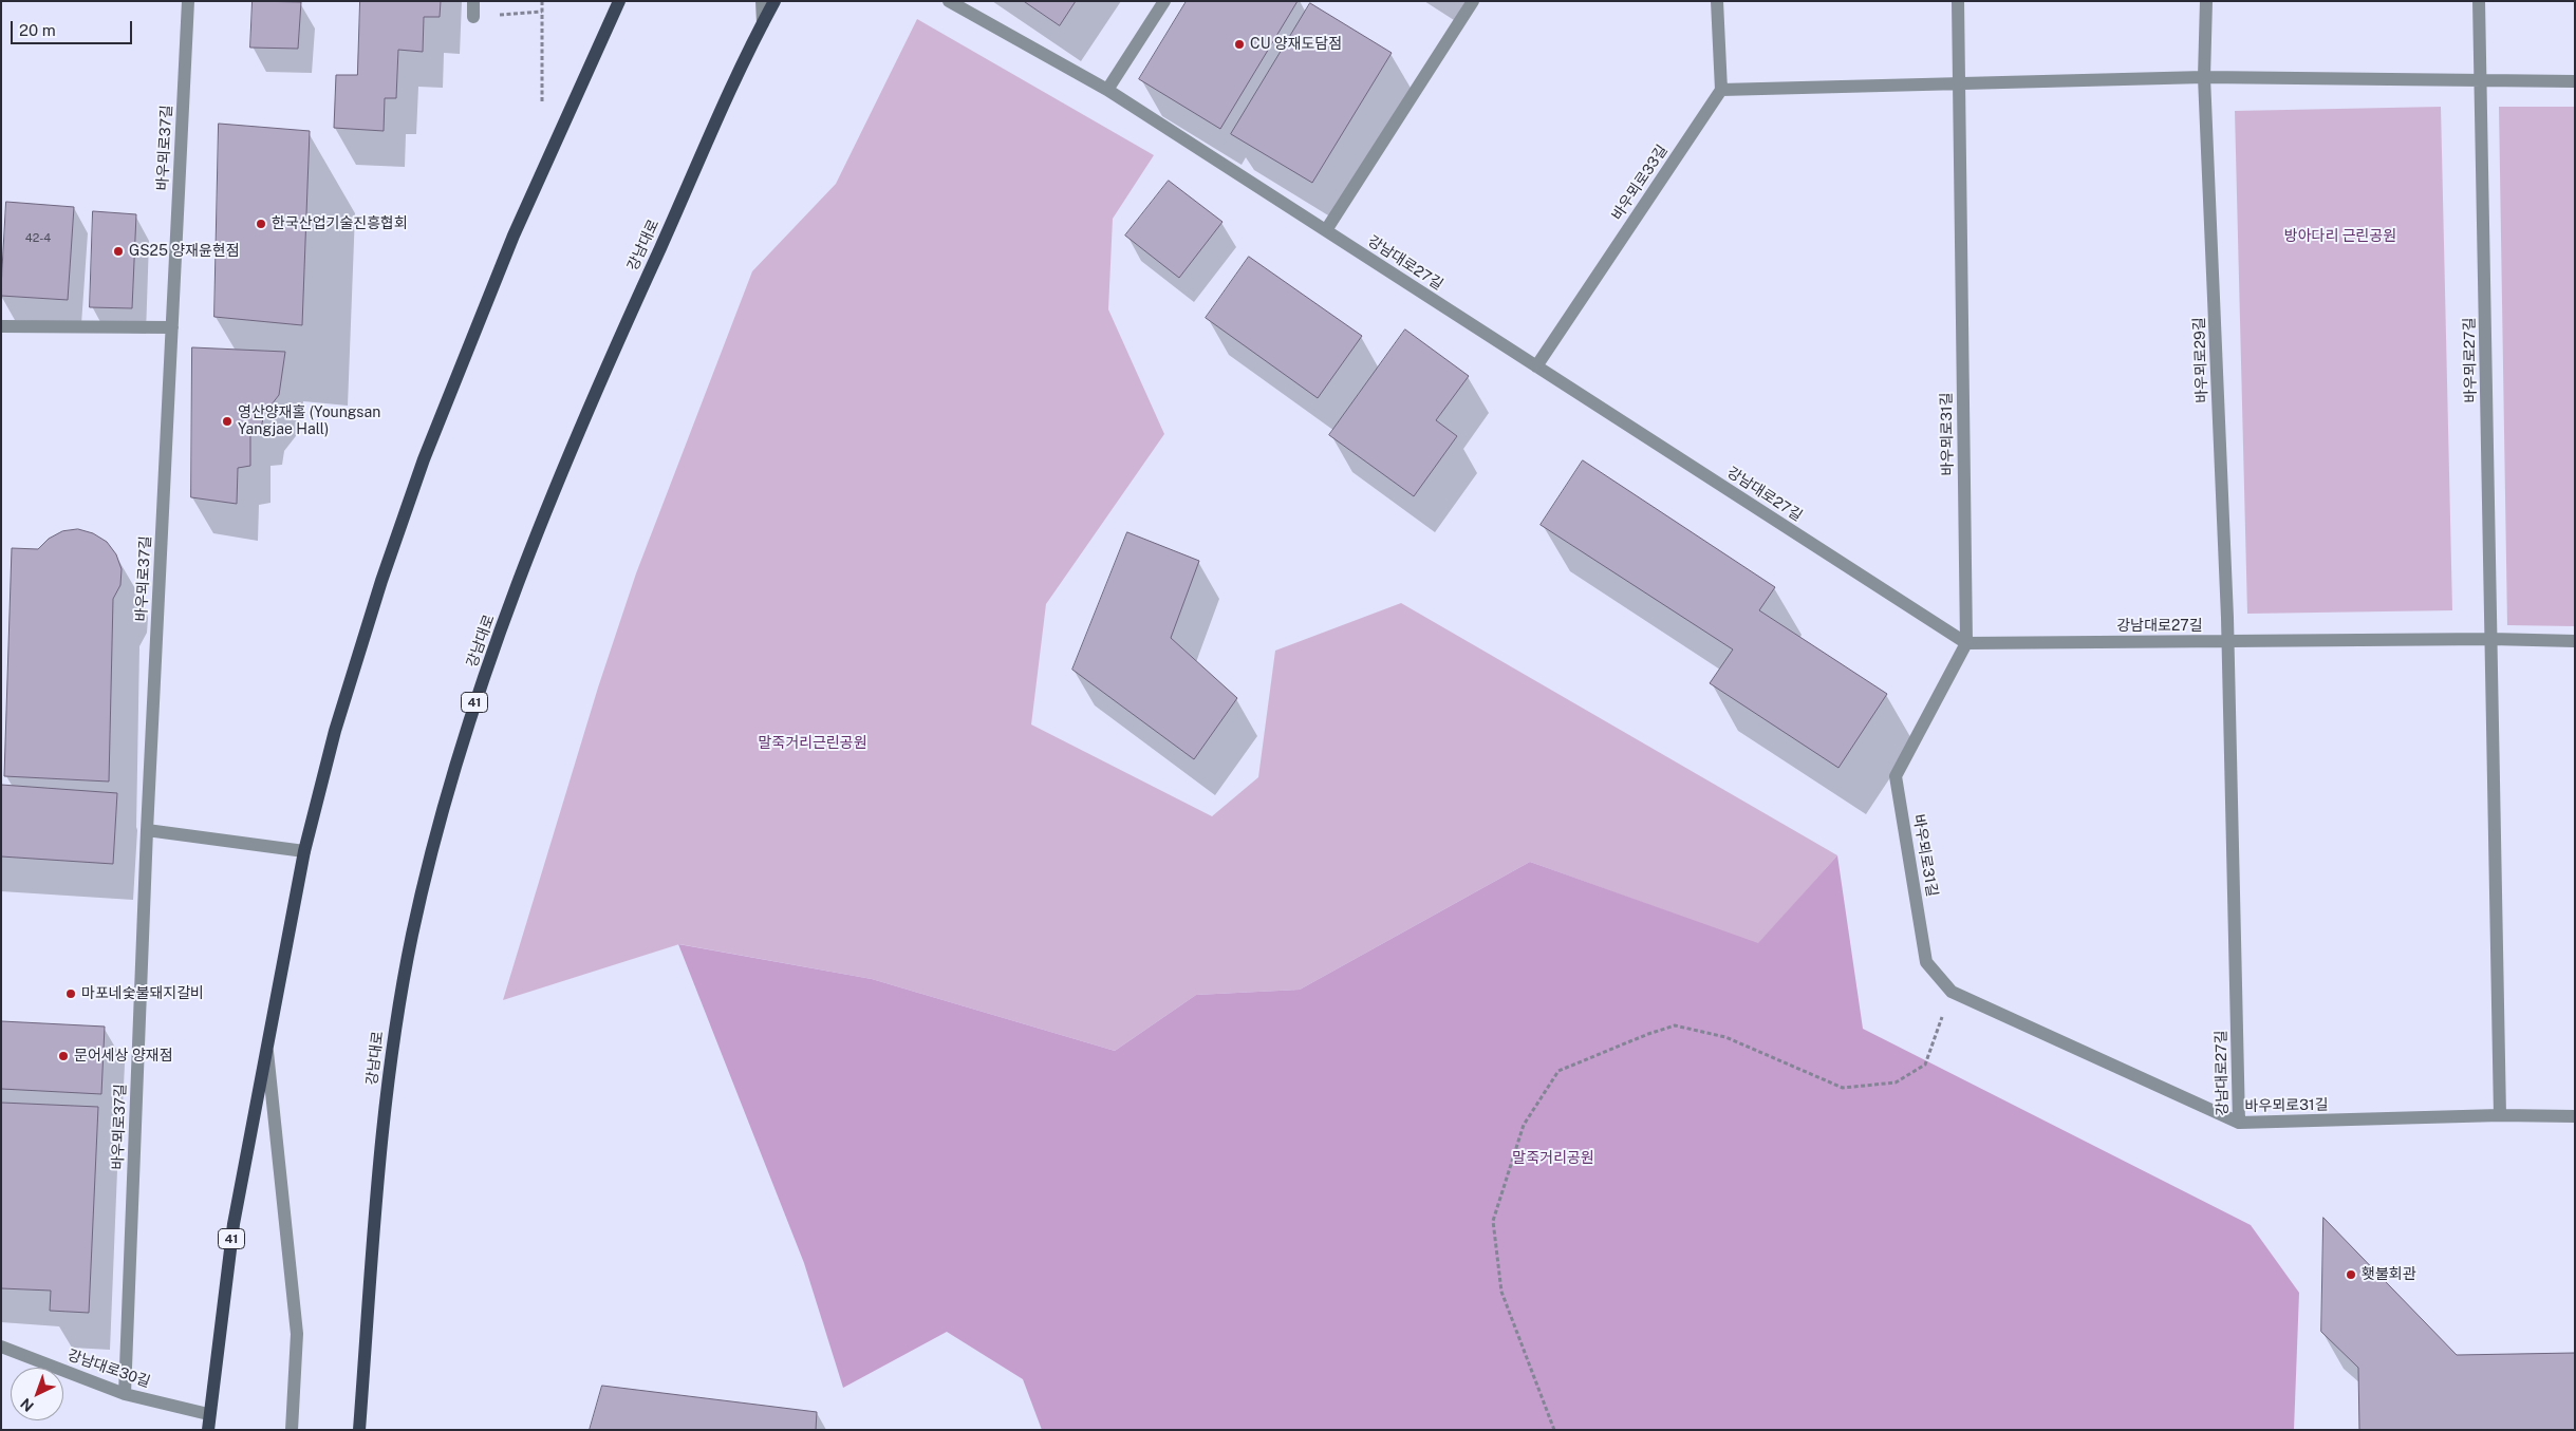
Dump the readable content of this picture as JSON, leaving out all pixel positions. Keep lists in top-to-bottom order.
{
  "streets": {
    "main road": ["강남대로", "41"],
    "street": [
      "바우뫼로37길",
      "바우뫼로33길",
      "강남대로27길",
      "바우뫼로29길",
      "바우뫼로27길",
      "바우뫼로31길",
      "강남대로30길"
    ]
  },
  "crossings": [
    ["바우뫼로37길", "강남대로30길"],
    ["바우뫼로33길", "강남대로27길"],
    ["강남대로27길", "바우뫼로29길"],
    ["강남대로27길", "바우뫼로27길"],
    ["강남대로27길", "바우뫼로31길"],
    ["41", "강남대로30길"]
  ],
  "parks": ["방아다리 근린공원", "말죽거리근린공원", "말죽거리공원"],
  "places": [
    "CU 양재도담점",
    "한국산업기술진흥협회",
    "GS25 양재윤현점",
    "영산양재홀 (Youngsan Yangjae Hall)",
    "마포네숯불돼지갈비",
    "문어세상 양재점",
    "횃불회관"
  ],
  "house_numbers": ["42-4"],
  "scale_bar": "20 m",
  "north": "bottom left"
}
